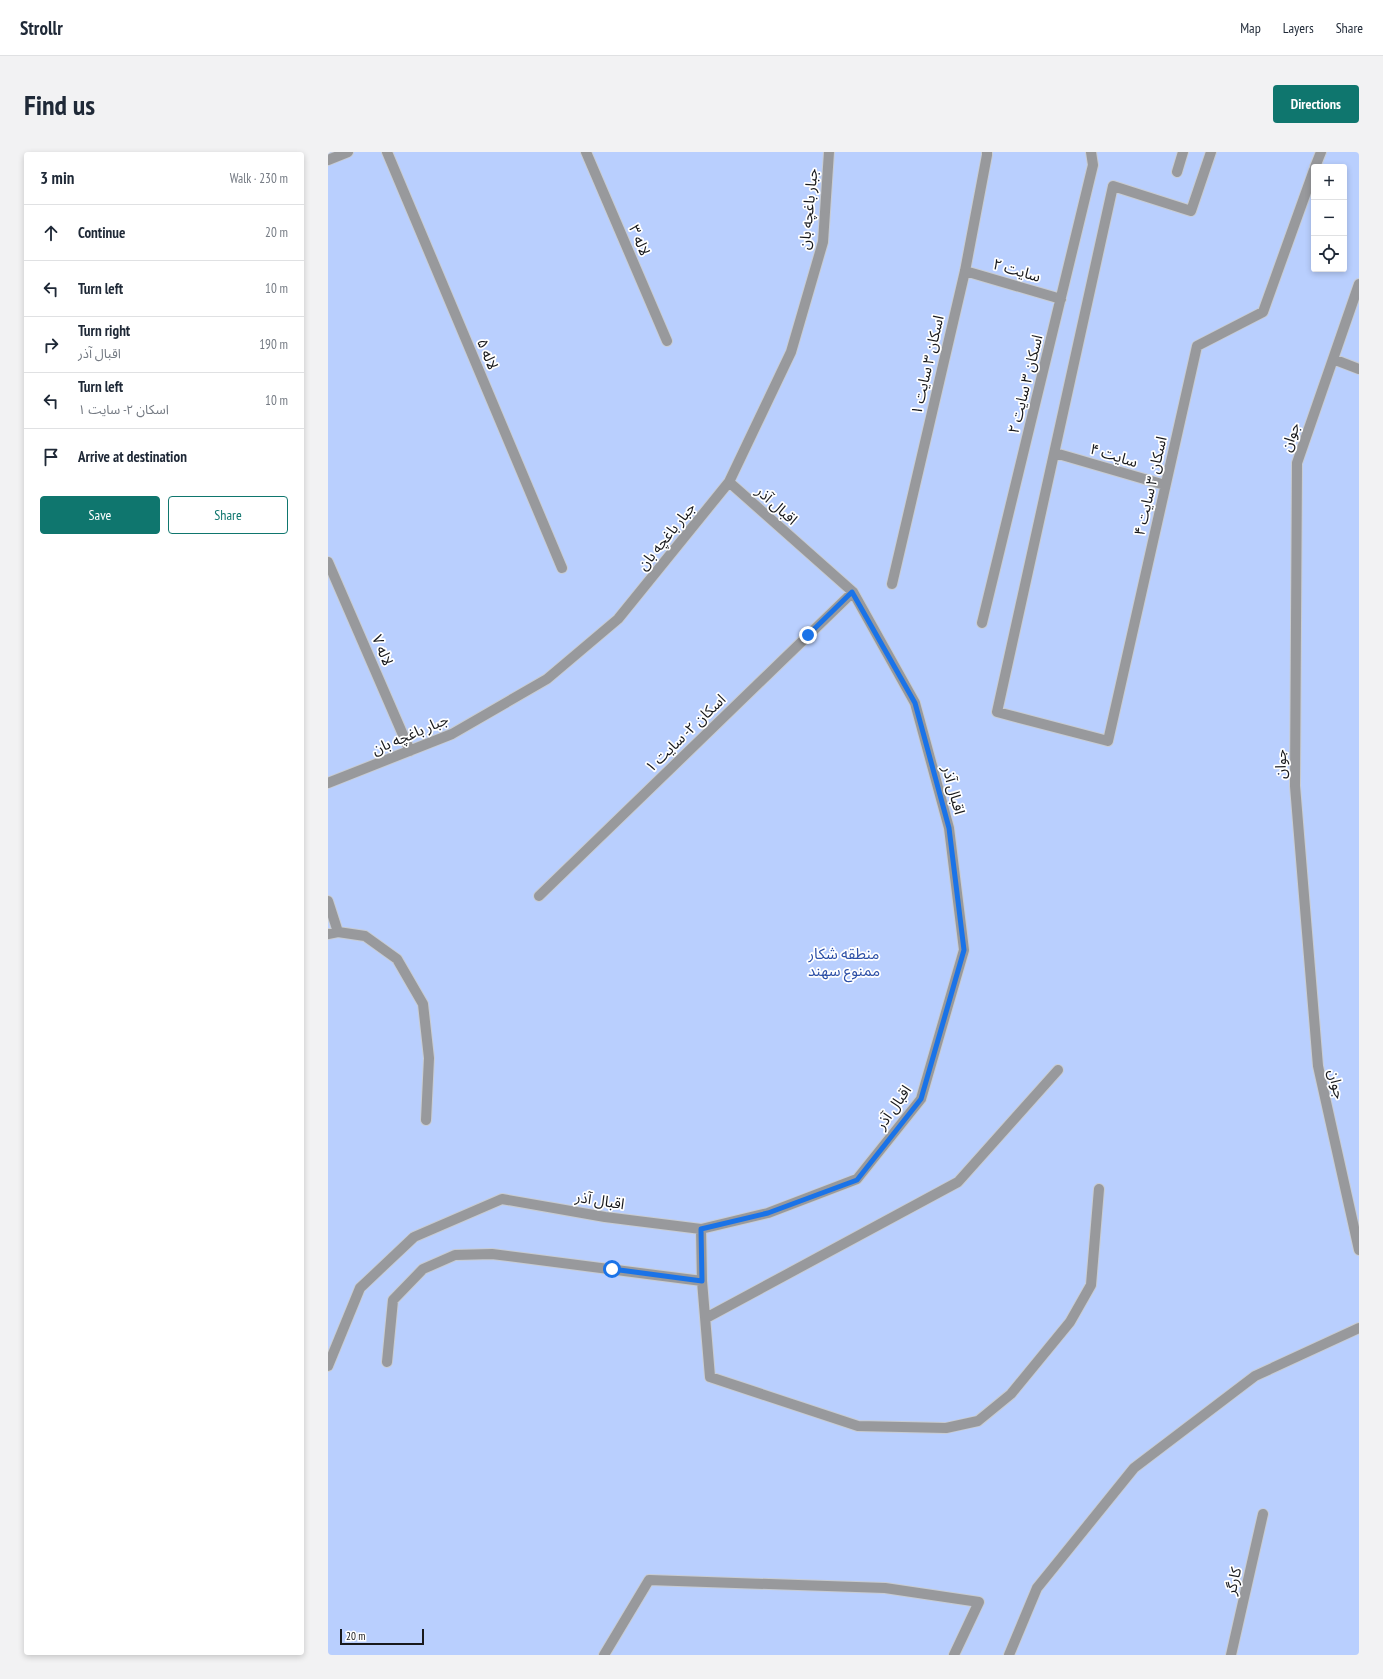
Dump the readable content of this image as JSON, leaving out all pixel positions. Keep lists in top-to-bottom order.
{
  "streets": {
    "street": [
      "جبار باغچه بان",
      "لاله ۳",
      "سایت ۲",
      "لاله ۵",
      "اسکان ۳ سایت ۱",
      "اسکان ۳ سایت ۲",
      "جوان",
      "سایت ۴",
      "اسکان ۳ سایت ۴",
      "اقبال آذر",
      "لاله ۷",
      "اسکان ۲- سایت ۱",
      "کارگر"
    ]
  },
  "crossings": [
    ["جبار باغچه بان", "اقبال آذر"],
    ["جبار باغچه بان", "لاله ۷"],
    ["سایت ۲", "اسکان ۳ سایت ۱"],
    ["سایت ۲", "اسکان ۳ سایت ۲"],
    ["سایت ۴", "اسکان ۳ سایت ۴"],
    ["اقبال آذر", "اسکان ۲- سایت ۱"]
  ],
  "parks": ["منطقه شکار ممنوع سهند"],
  "scale_bar": "20 m",
  "page": {
    "header": "Strollr",
    "nav": ["Map", "Layers", "Share"],
    "buttons": [
      "Directions",
      ["Save", "Share"]
    ],
    "title": "Find us",
    "heading": ["3 min", "Walk · 230 m"],
    "map_buttons": ["+", "−"],
    "list": [
      ["Continue", "20 m"],
      ["Turn left", "10 m"],
      ["Turn right", "اقبال آذر", "190 m"],
      ["Turn left", "اسکان ۲- سایت ۱", "10 m"],
      "Arrive at destination"
    ],
    "scale": "20 m"
  }
}
